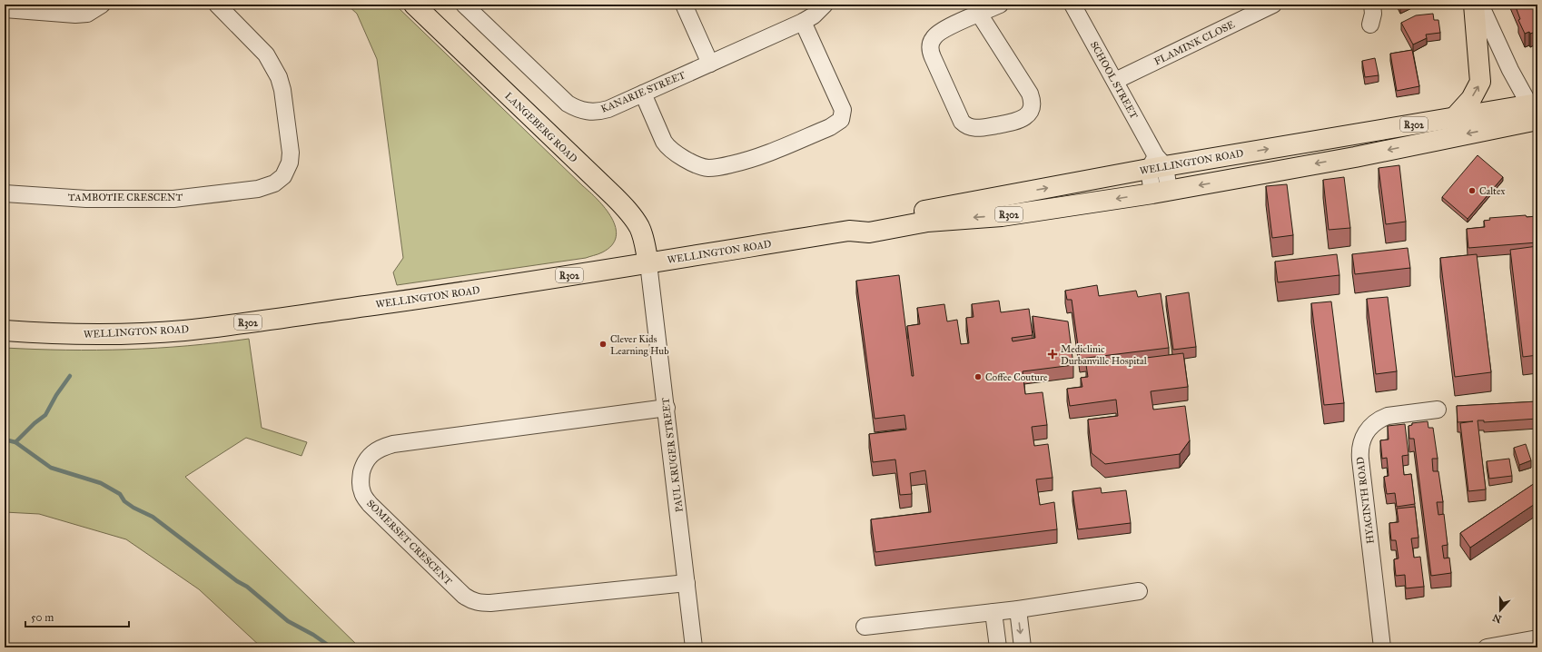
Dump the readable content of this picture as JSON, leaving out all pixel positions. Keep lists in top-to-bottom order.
{
  "streets": {
    "main road": ["R302", "LANGEBERG ROAD", "WELLINGTON ROAD"],
    "street": [
      "FLAMINK CLOSE",
      "SCHOOL STREET",
      "KANARIE STREET",
      "TAMBOTIE CRESCENT",
      "PAUL KRUGER STREET",
      "HYACINTH ROAD",
      "SOMERSET CRESCENT"
    ]
  },
  "crossings": [
    ["FLAMINK CLOSE", "SCHOOL STREET"],
    ["SCHOOL STREET", "WELLINGTON ROAD"],
    ["LANGEBERG ROAD", "WELLINGTON ROAD"],
    ["LANGEBERG ROAD", "PAUL KRUGER STREET"],
    ["WELLINGTON ROAD", "PAUL KRUGER STREET"],
    ["PAUL KRUGER STREET", "SOMERSET CRESCENT"]
  ],
  "places": {
    "other": ["Caltex", "Clever Kids Learning Hub", "Coffee Couture"],
    "health": ["Mediclinic Durbanville Hospital"]
  },
  "scale_bar": "50 m",
  "north": "bottom"
}
